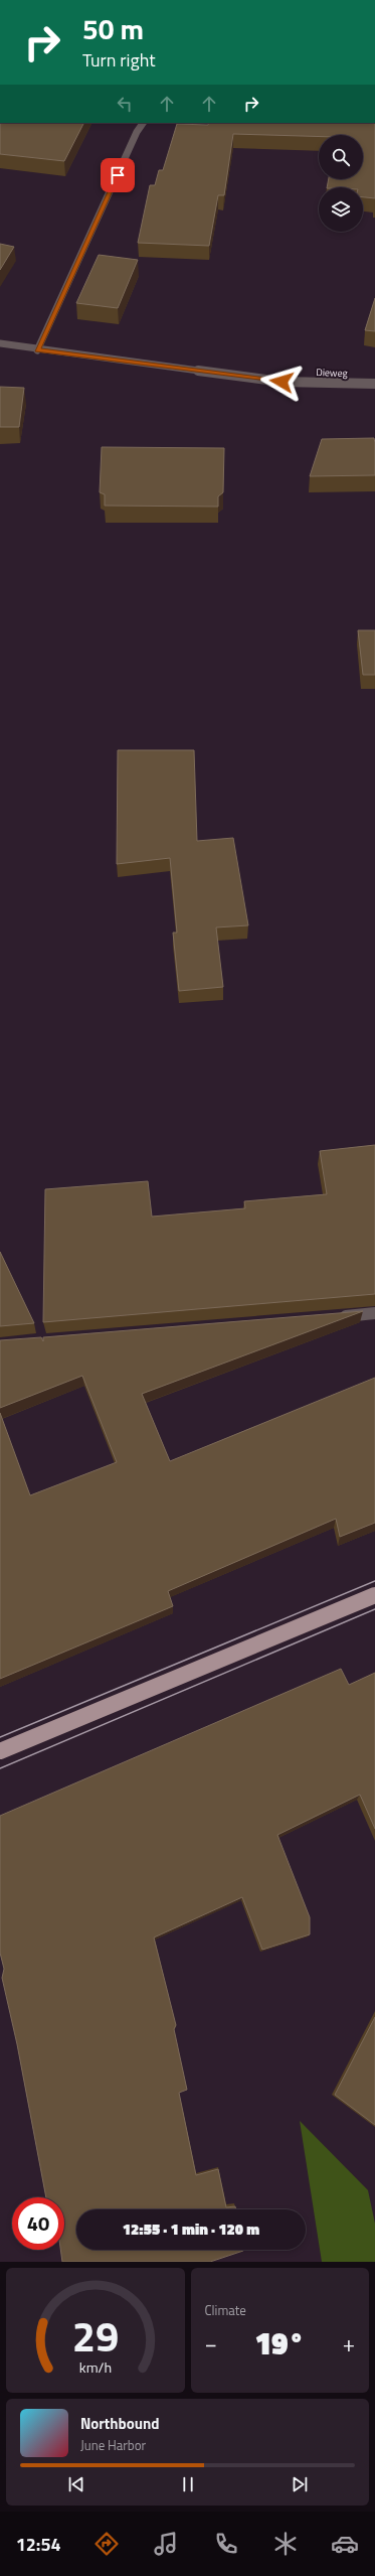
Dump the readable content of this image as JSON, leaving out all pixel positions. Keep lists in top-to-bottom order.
{
  "streets": {
    "street": ["Dieweg"]
  },
  "page": {
    "turn": ["50 m", "Turn right"],
    "limit": "40",
    "trip": "12:55 · 1 min · 120 m",
    "tile": "Climate",
    "heat": ["−", "19°", "+"],
    "song": ["Northbound", "June Harbor"],
    "tabs": "12:54",
    "gauge": ["29", "km/h"]
  }
}
